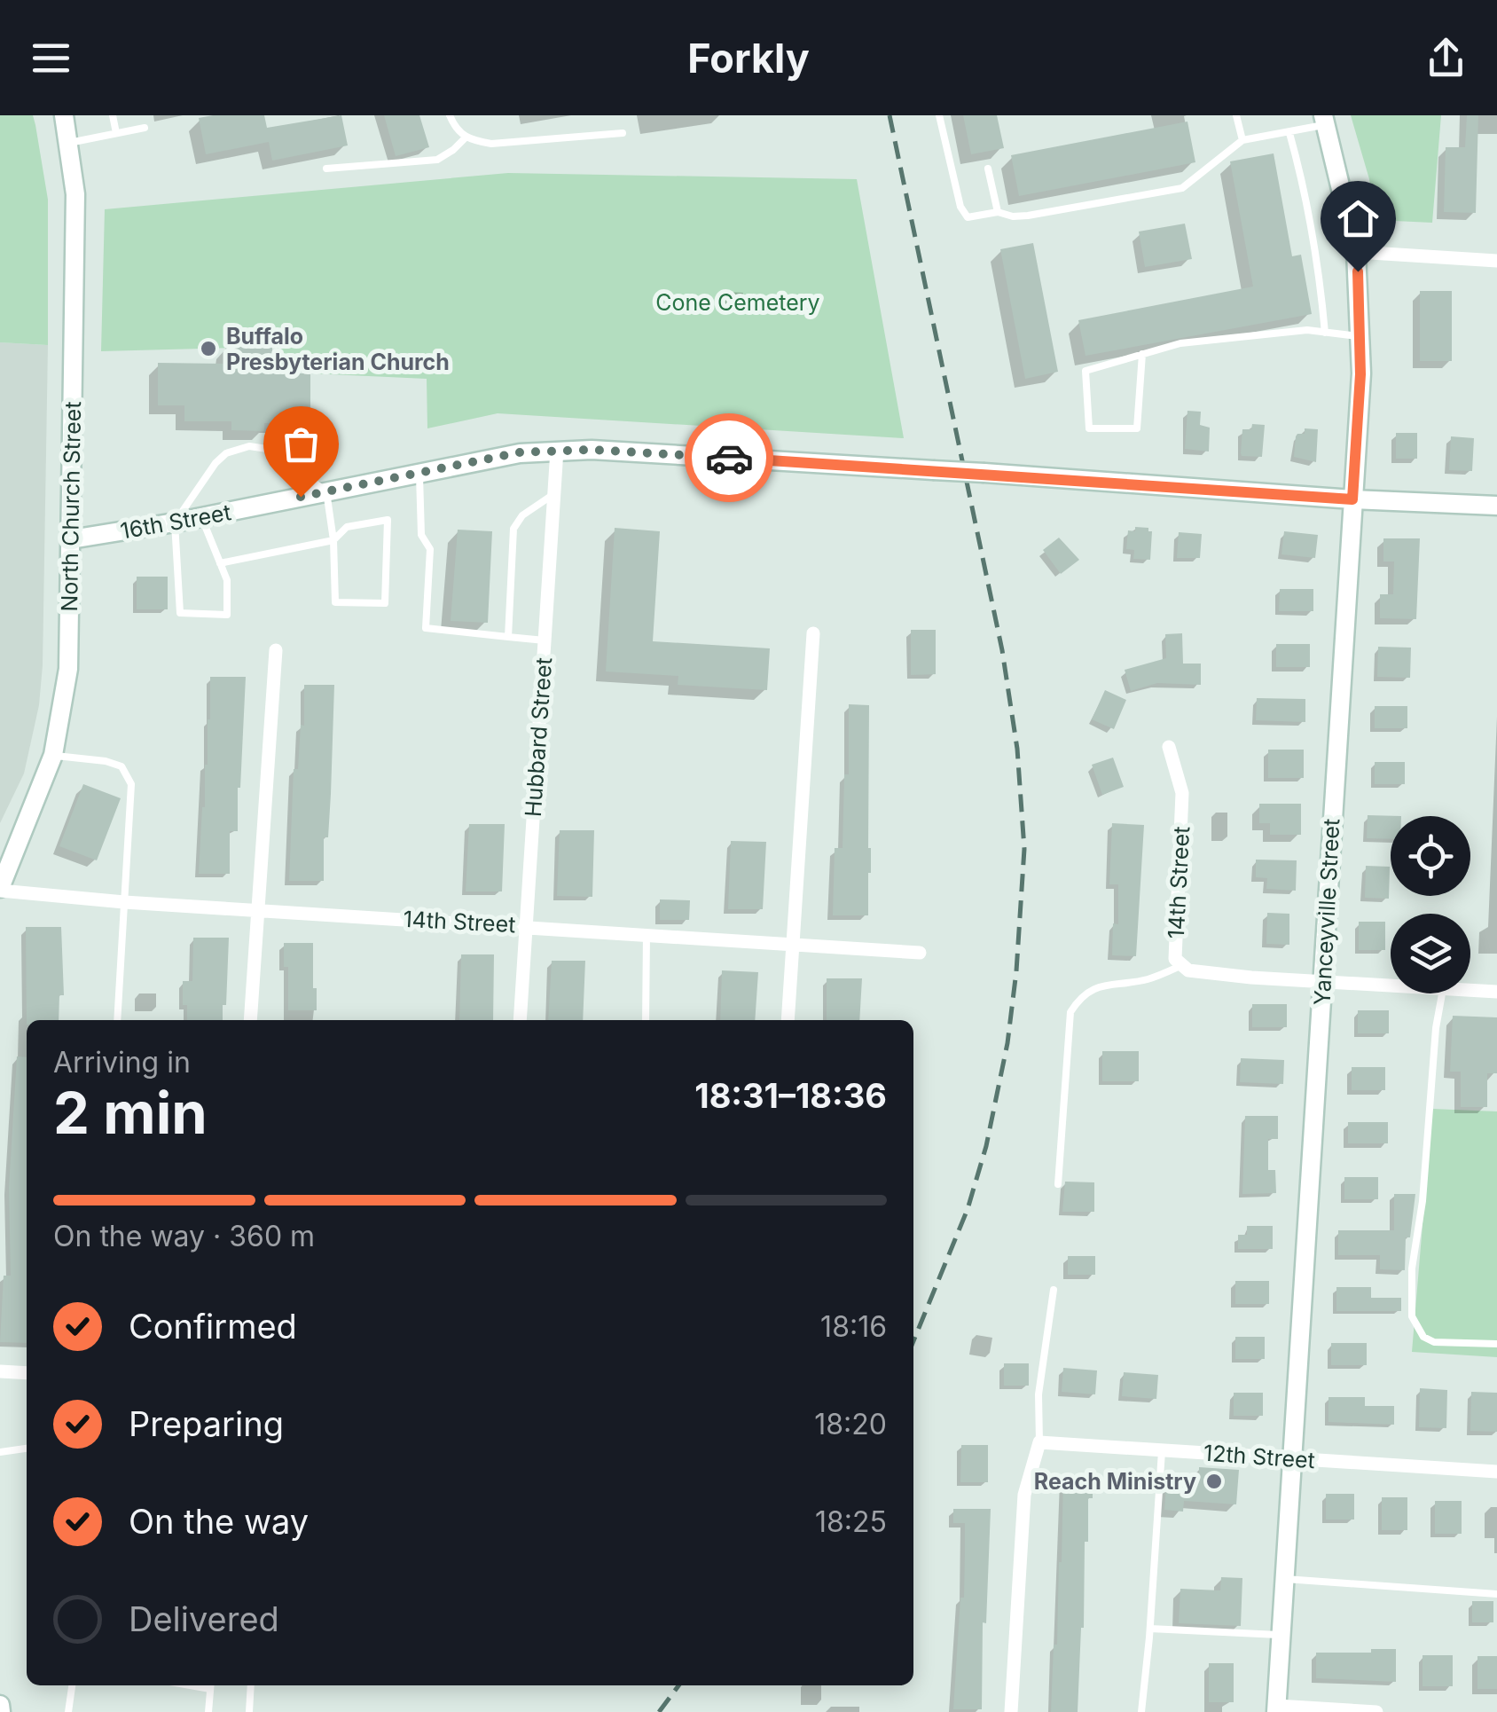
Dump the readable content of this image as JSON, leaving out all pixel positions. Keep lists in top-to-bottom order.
{
  "streets": {
    "main road": ["North Church Street", "16th Street", "Yanceyville Street"],
    "street": ["Hubbard Street", "14th Street", "12th Street"]
  },
  "crossings": [
    ["North Church Street", "16th Street"],
    ["North Church Street", "14th Street"],
    ["16th Street", "Hubbard Street"],
    ["16th Street", "Yanceyville Street"],
    ["Hubbard Street", "14th Street"],
    ["14th Street", "Yanceyville Street"],
    ["Yanceyville Street", "12th Street"]
  ],
  "parks": ["Cone Cemetery"],
  "places": ["Buffalo Presbyterian Church", "Reach Ministry"],
  "page": {
    "header": "Forkly",
    "heading": ["2 min", "Arriving in", "18:31–18:36"],
    "bar": "On the way · 360 m",
    "list": [
      ["Confirmed", "18:16"],
      ["Preparing", "18:20"],
      ["On the way", "18:25"],
      "Delivered"
    ]
  }
}
